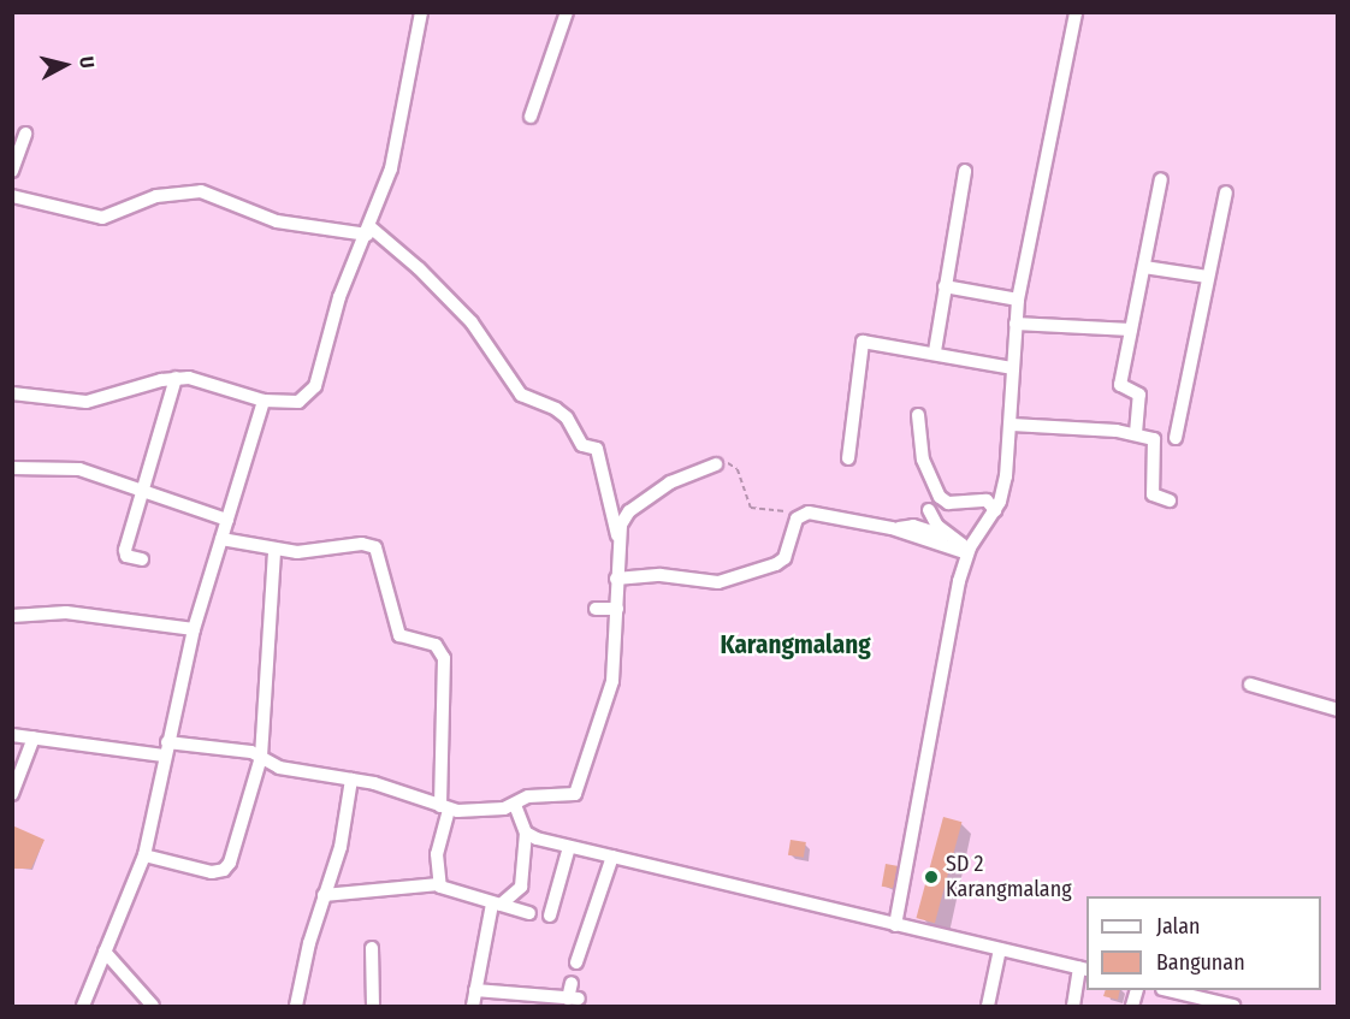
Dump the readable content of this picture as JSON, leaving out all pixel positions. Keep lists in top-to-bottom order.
{
  "districts": ["Karangmalang"],
  "places": ["SD 2 Karangmalang"],
  "legend": ["Jalan", "Bangunan"],
  "north": "right"
}
